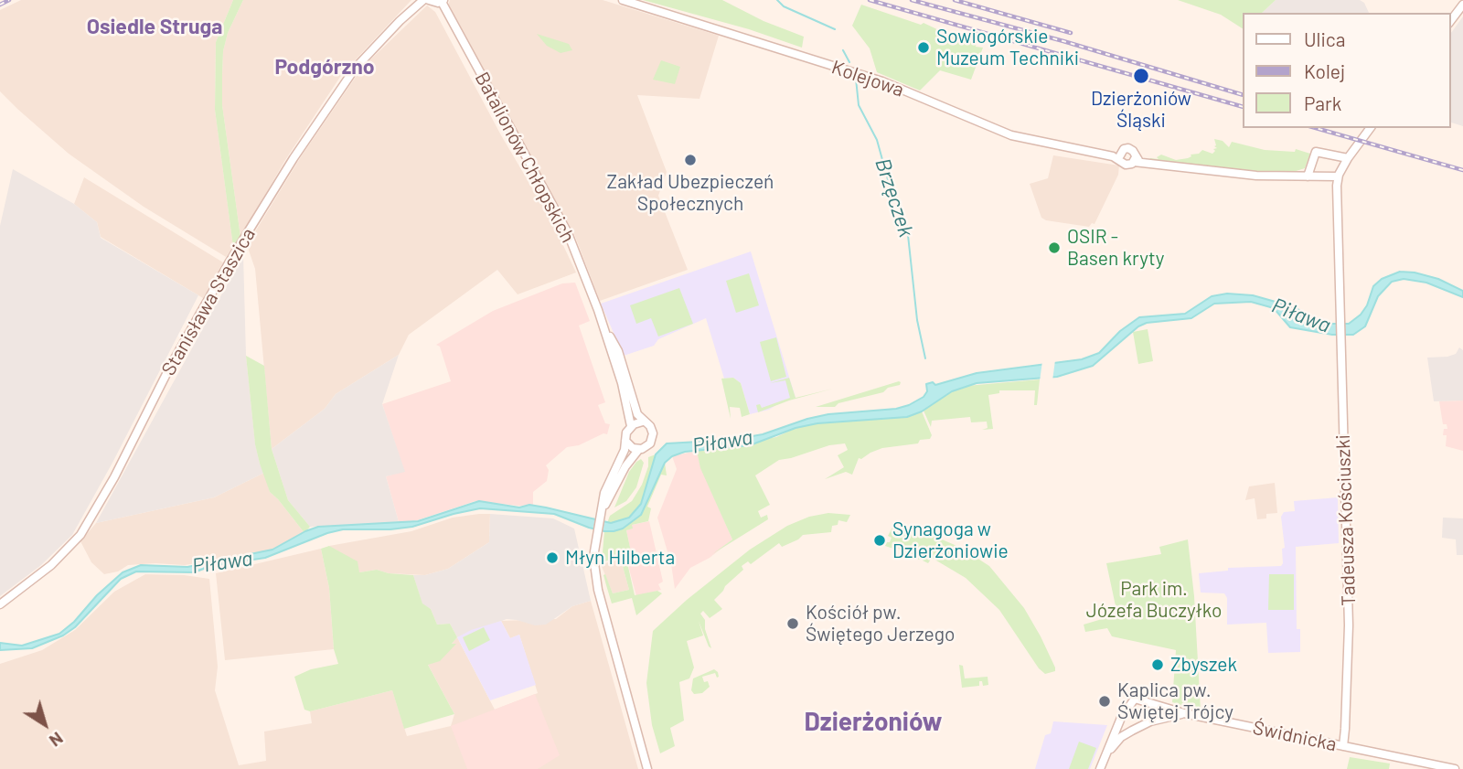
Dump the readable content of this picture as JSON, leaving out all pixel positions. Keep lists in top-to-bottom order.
{
  "streets": {
    "street": [
      "Kolejowa",
      "Batalionów Chłopskich",
      "Stanisława Staszica",
      "Tadeusza Kościuszki",
      "Świdnicka"
    ]
  },
  "crossings": [
    ["Tadeusza Kościuszki", "Świdnicka"]
  ],
  "districts": ["Osiedle Struga", "Podgórzno", "Dzierżoniów"],
  "water": ["Brzęczek", "Piława"],
  "parks": ["Park im. Józefa Buczyłko"],
  "places": [
    "Sowiogórskie Muzeum Techniki",
    "Dzierżoniów Śląski",
    "Zakład Ubezpieczeń Społecznych",
    "OSIR - Basen kryty",
    "Synagoga w Dzierżoniowie",
    "Młyn Hilberta",
    "Kościół pw. Świętego Jerzego",
    "Zbyszek",
    "Kaplica pw. Świętej Trójcy"
  ],
  "legend": ["Ulica", "Kolej", "Park"],
  "north": "bottom right"
}
